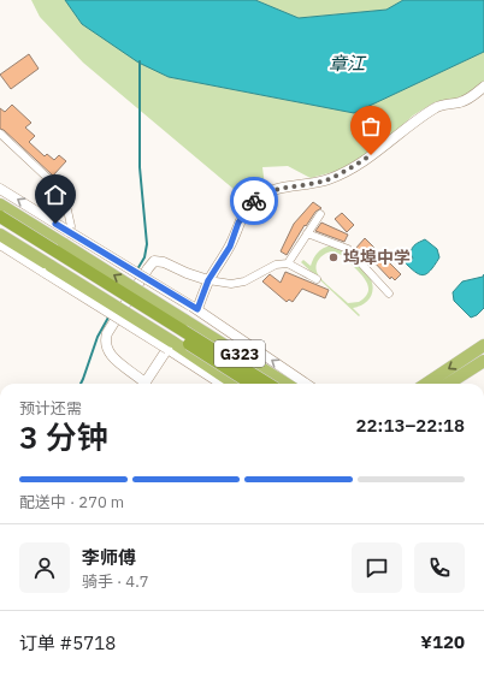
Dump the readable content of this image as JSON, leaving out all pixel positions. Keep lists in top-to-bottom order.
{
  "streets": {
    "main road": ["G323"]
  },
  "water": ["章江"],
  "places": ["坞埠中学"],
  "page": {
    "heading": ["3 分钟", "预计还需", "22:13–22:18"],
    "panel": [
      "李师傅",
      "骑手 · 4.7",
      "订单 #5718",
      "¥120"
    ],
    "bar": "配送中 · 270 m"
  }
}
